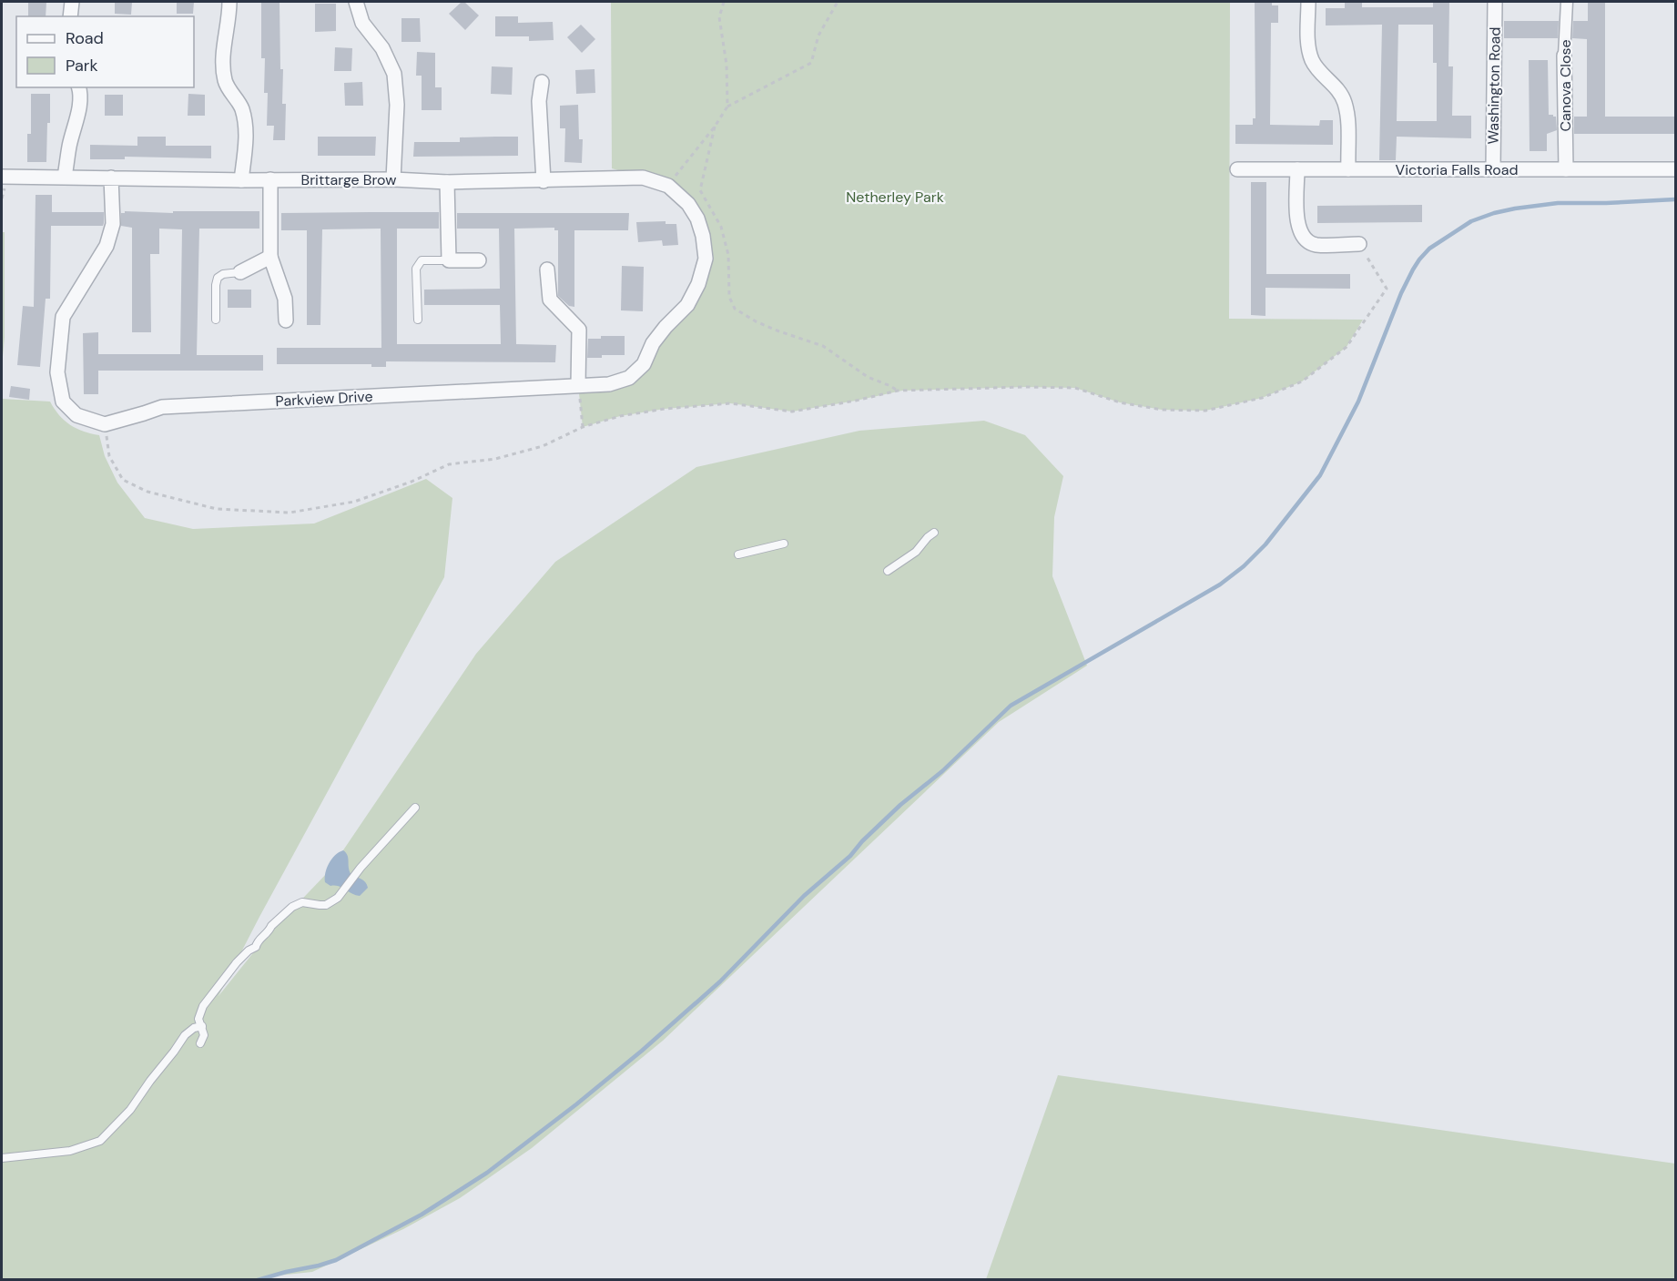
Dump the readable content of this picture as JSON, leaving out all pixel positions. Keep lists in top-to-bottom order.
{
  "streets": {
    "street": [
      "Washington Road",
      "Canova Close",
      "Victoria Falls Road",
      "Brittarge Brow",
      "Parkview Drive"
    ]
  },
  "crossings": [
    ["Washington Road", "Victoria Falls Road"],
    ["Canova Close", "Victoria Falls Road"],
    ["Brittarge Brow", "Parkview Drive"]
  ],
  "parks": ["Netherley Park"],
  "legend": ["Road", "Park"]
}
